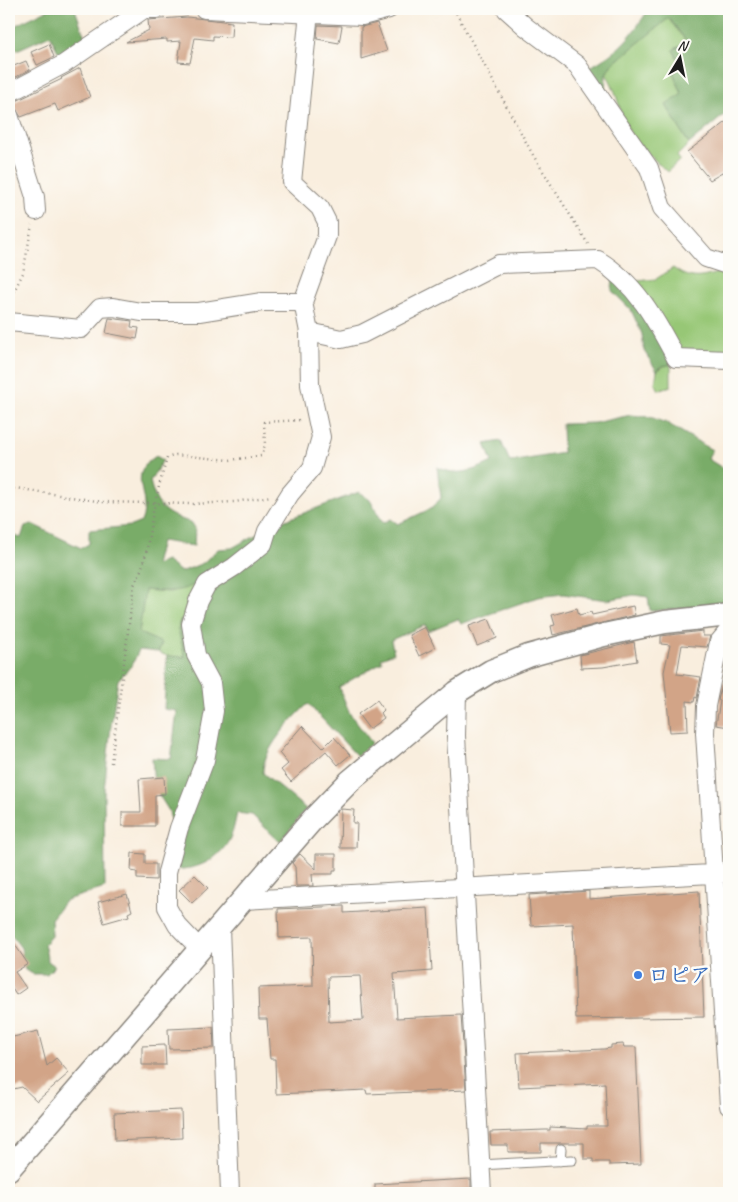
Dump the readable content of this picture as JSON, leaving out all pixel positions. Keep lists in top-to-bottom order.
{
  "places": ["ロピア"],
  "north": "top"
}
